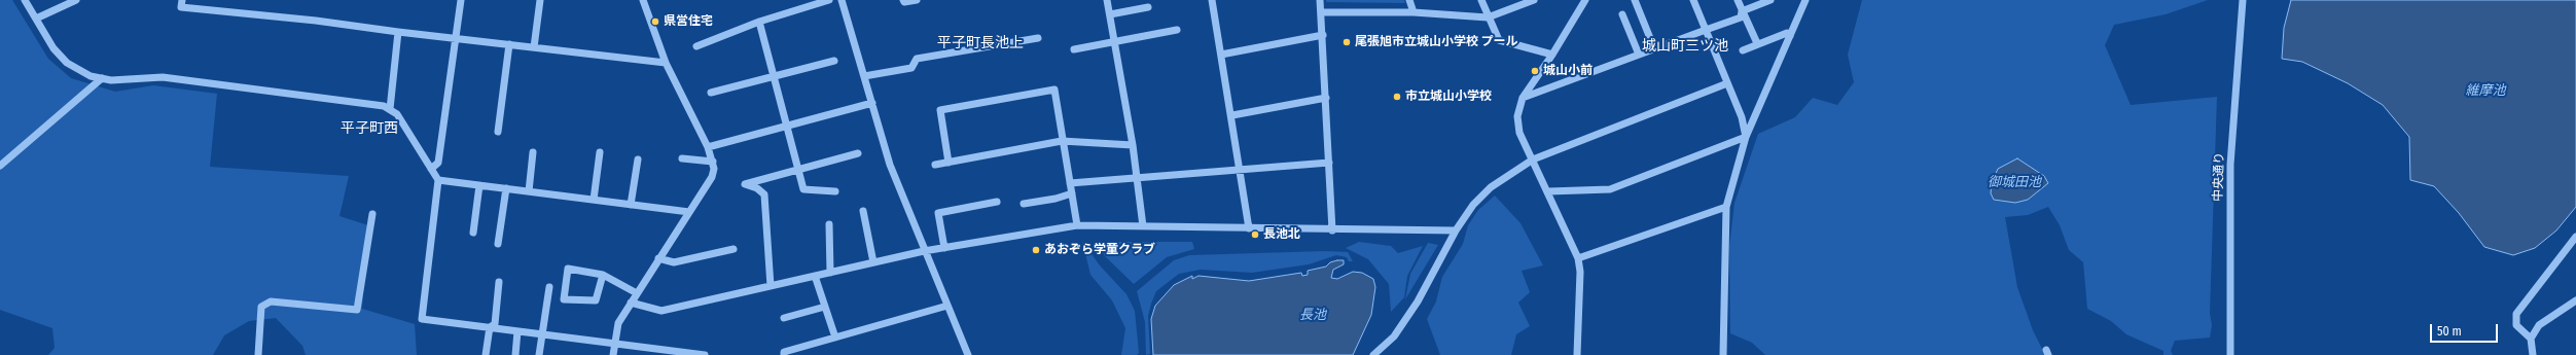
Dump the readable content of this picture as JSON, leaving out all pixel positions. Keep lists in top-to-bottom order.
{
  "streets": {
    "street": ["中央通り"]
  },
  "districts": ["平子町長池上", "城山町三ツ池", "平子町西"],
  "water": ["維摩池", "御城田池", "長池"],
  "places": [
    "県営住宅",
    "尾張旭市立城山小学校 プール",
    "城山小前",
    "市立城山小学校",
    "長池北",
    "あおぞら学童クラブ"
  ],
  "scale_bar": "50 m"
}
